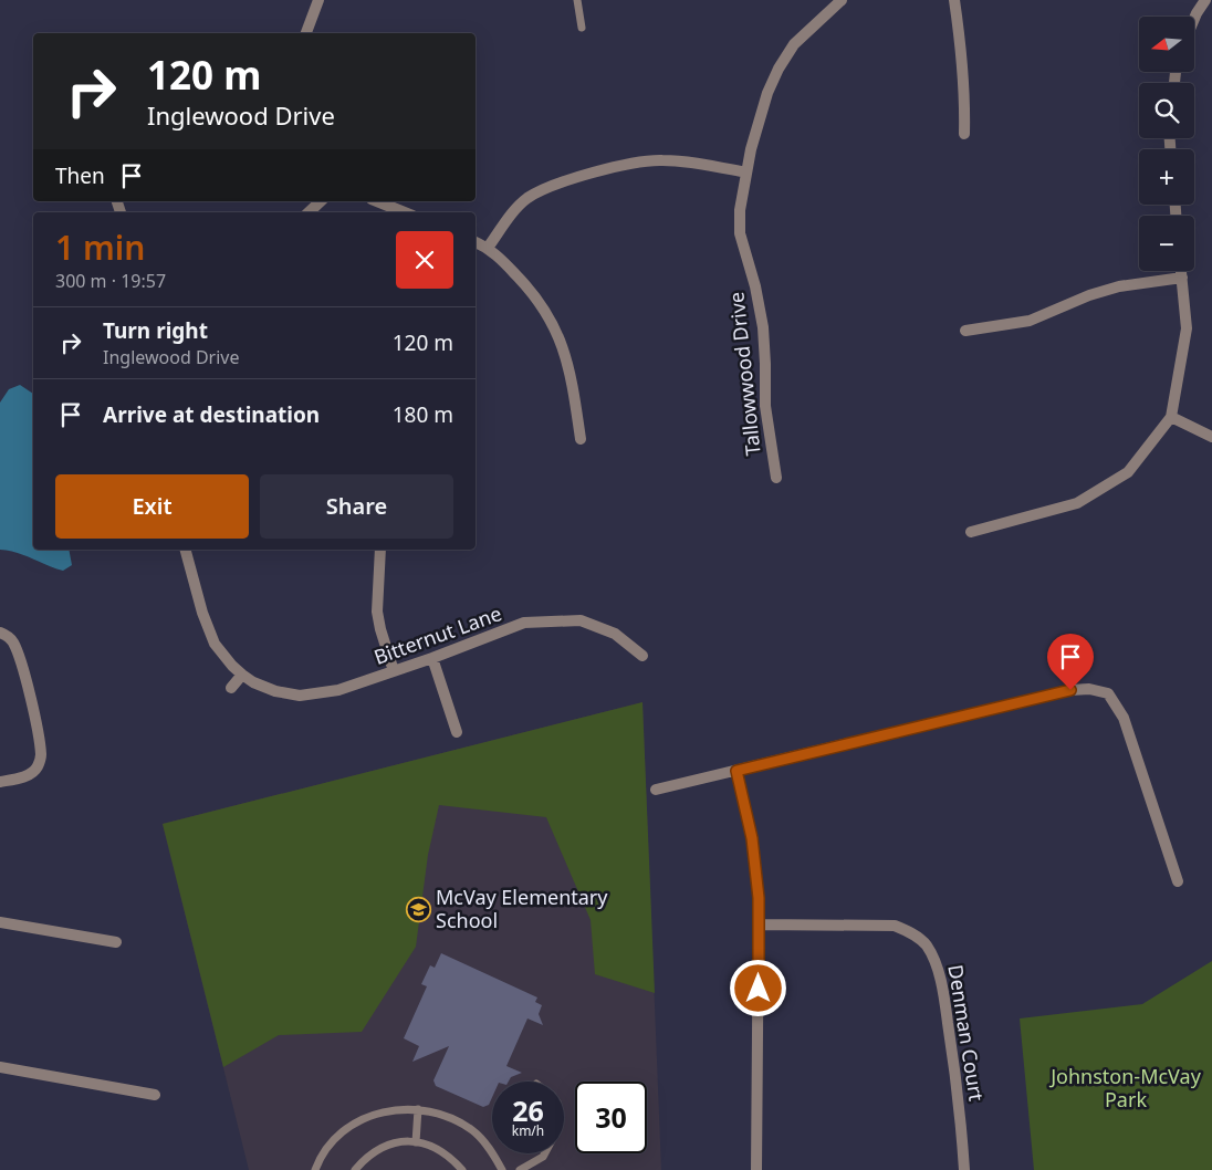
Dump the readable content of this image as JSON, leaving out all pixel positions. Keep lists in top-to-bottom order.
{
  "streets": {
    "street": ["Tallowwood Drive", "Bitternut Lane", "Denman Court"]
  },
  "parks": ["Johnston-McVay Park"],
  "places": {
    "school or university": ["McVay Elementary School"]
  },
  "north": "left",
  "page": {
    "map_buttons": ["+", "−"],
    "turn": ["120 m", "Inglewood Drive"],
    "then": "Then",
    "heading": ["1 min", "300 m · 19:57"],
    "list": [
      {
        "name": "Turn right",
        "note": "Inglewood Drive",
        "value": "120 m"
      },
      {
        "name": "Arrive at destination",
        "value": "180 m"
      }
    ],
    "buttons": ["Exit", "Share"],
    "speed": "26 km/h",
    "limit": "30"
  }
}
